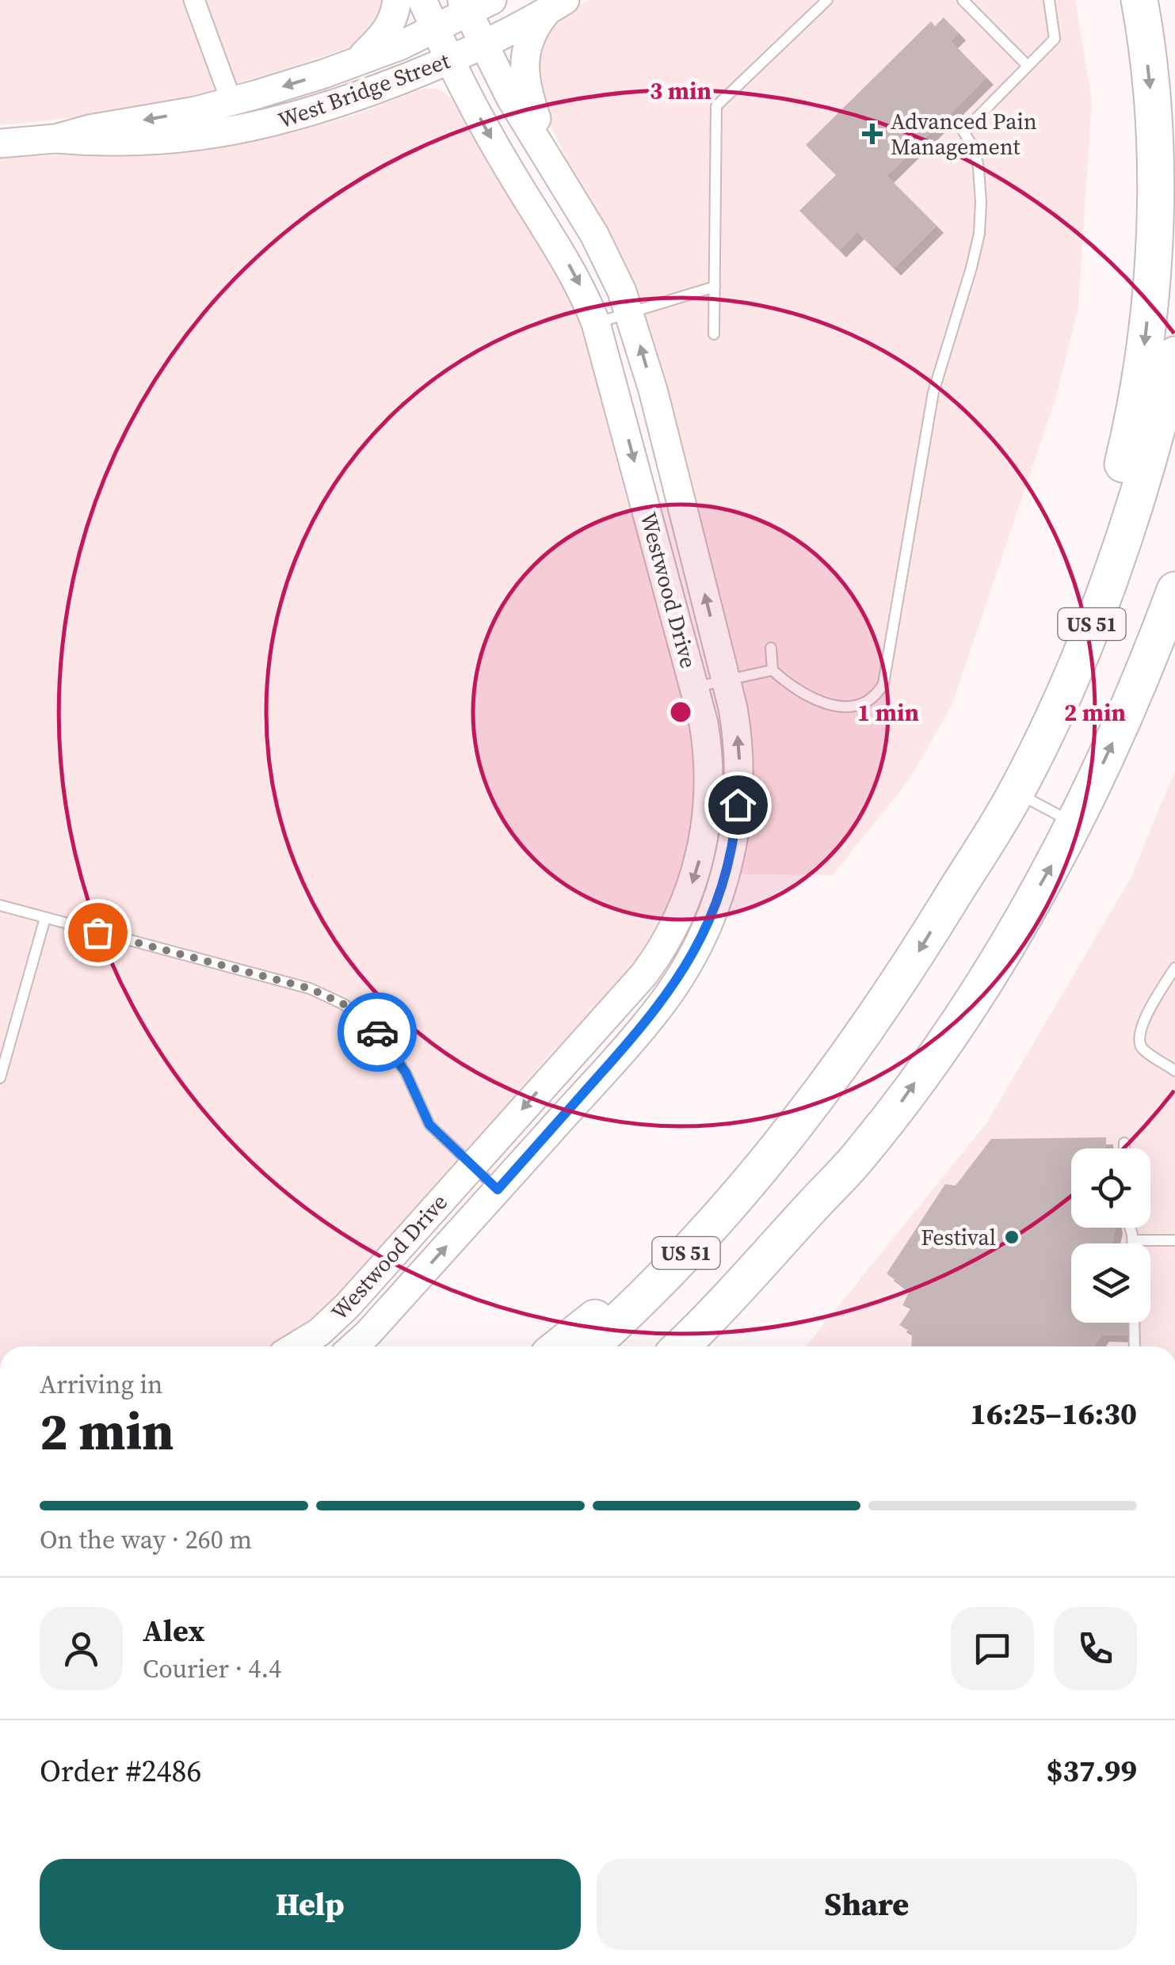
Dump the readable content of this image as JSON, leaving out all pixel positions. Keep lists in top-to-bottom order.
{
  "streets": {
    "highway": ["US 51"],
    "street": ["West Bridge Street", "Westwood Drive"]
  },
  "crossings": [
    ["West Bridge Street", "Westwood Drive"]
  ],
  "places": {
    "health": ["Advanced Pain Management"],
    "other": ["Festival"]
  },
  "page": {
    "heading": ["2 min", "Arriving in", "16:25–16:30"],
    "panel": [
      "Alex",
      "Courier · 4.4",
      "Order #2486",
      "$37.99"
    ],
    "bar": "On the way · 260 m",
    "buttons": ["Help", "Share"]
  },
  "rings": ["3 min", "1 min", "2 min"]
}
